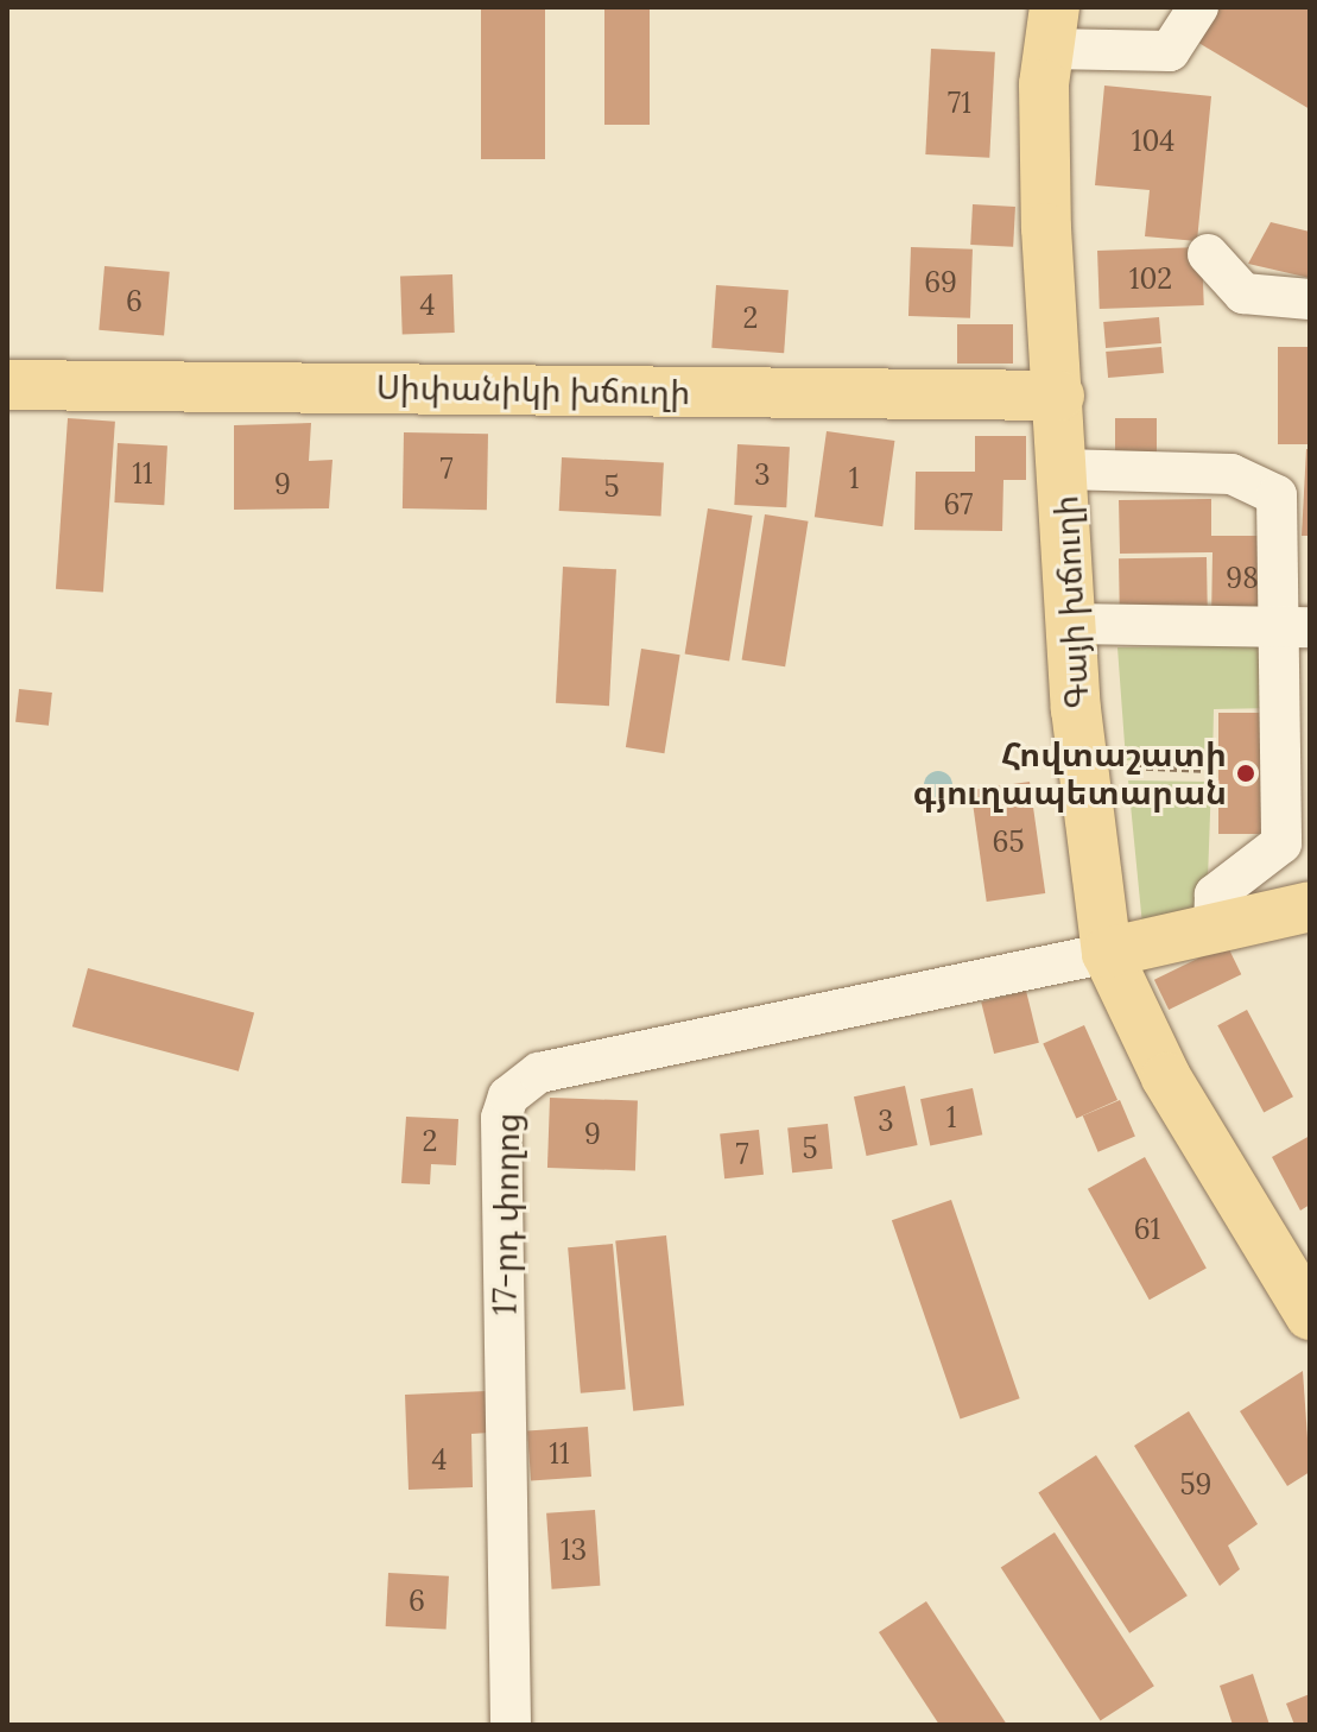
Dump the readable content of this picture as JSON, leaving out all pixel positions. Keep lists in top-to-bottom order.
{
  "streets": {
    "main road": ["Սիփանիկի խճուղի", "Գայի խճուղի"],
    "street": ["17-րդ փողոց"]
  },
  "crossings": [
    ["Սիփանիկի խճուղի", "Գայի խճուղի"],
    ["Գայի խճուղի", "17-րդ փողոց"]
  ],
  "places": ["Հովտաշատի գյուղապետարան"],
  "house_numbers": [
    "71",
    "104",
    "102",
    "69",
    "6",
    "4",
    "2",
    "7",
    "11",
    "3",
    "1",
    "9",
    "5",
    "67",
    "98",
    "65",
    "1",
    "3",
    "9",
    "2",
    "5",
    "7",
    "61",
    "11",
    "4",
    "59",
    "13",
    "6"
  ]
}
